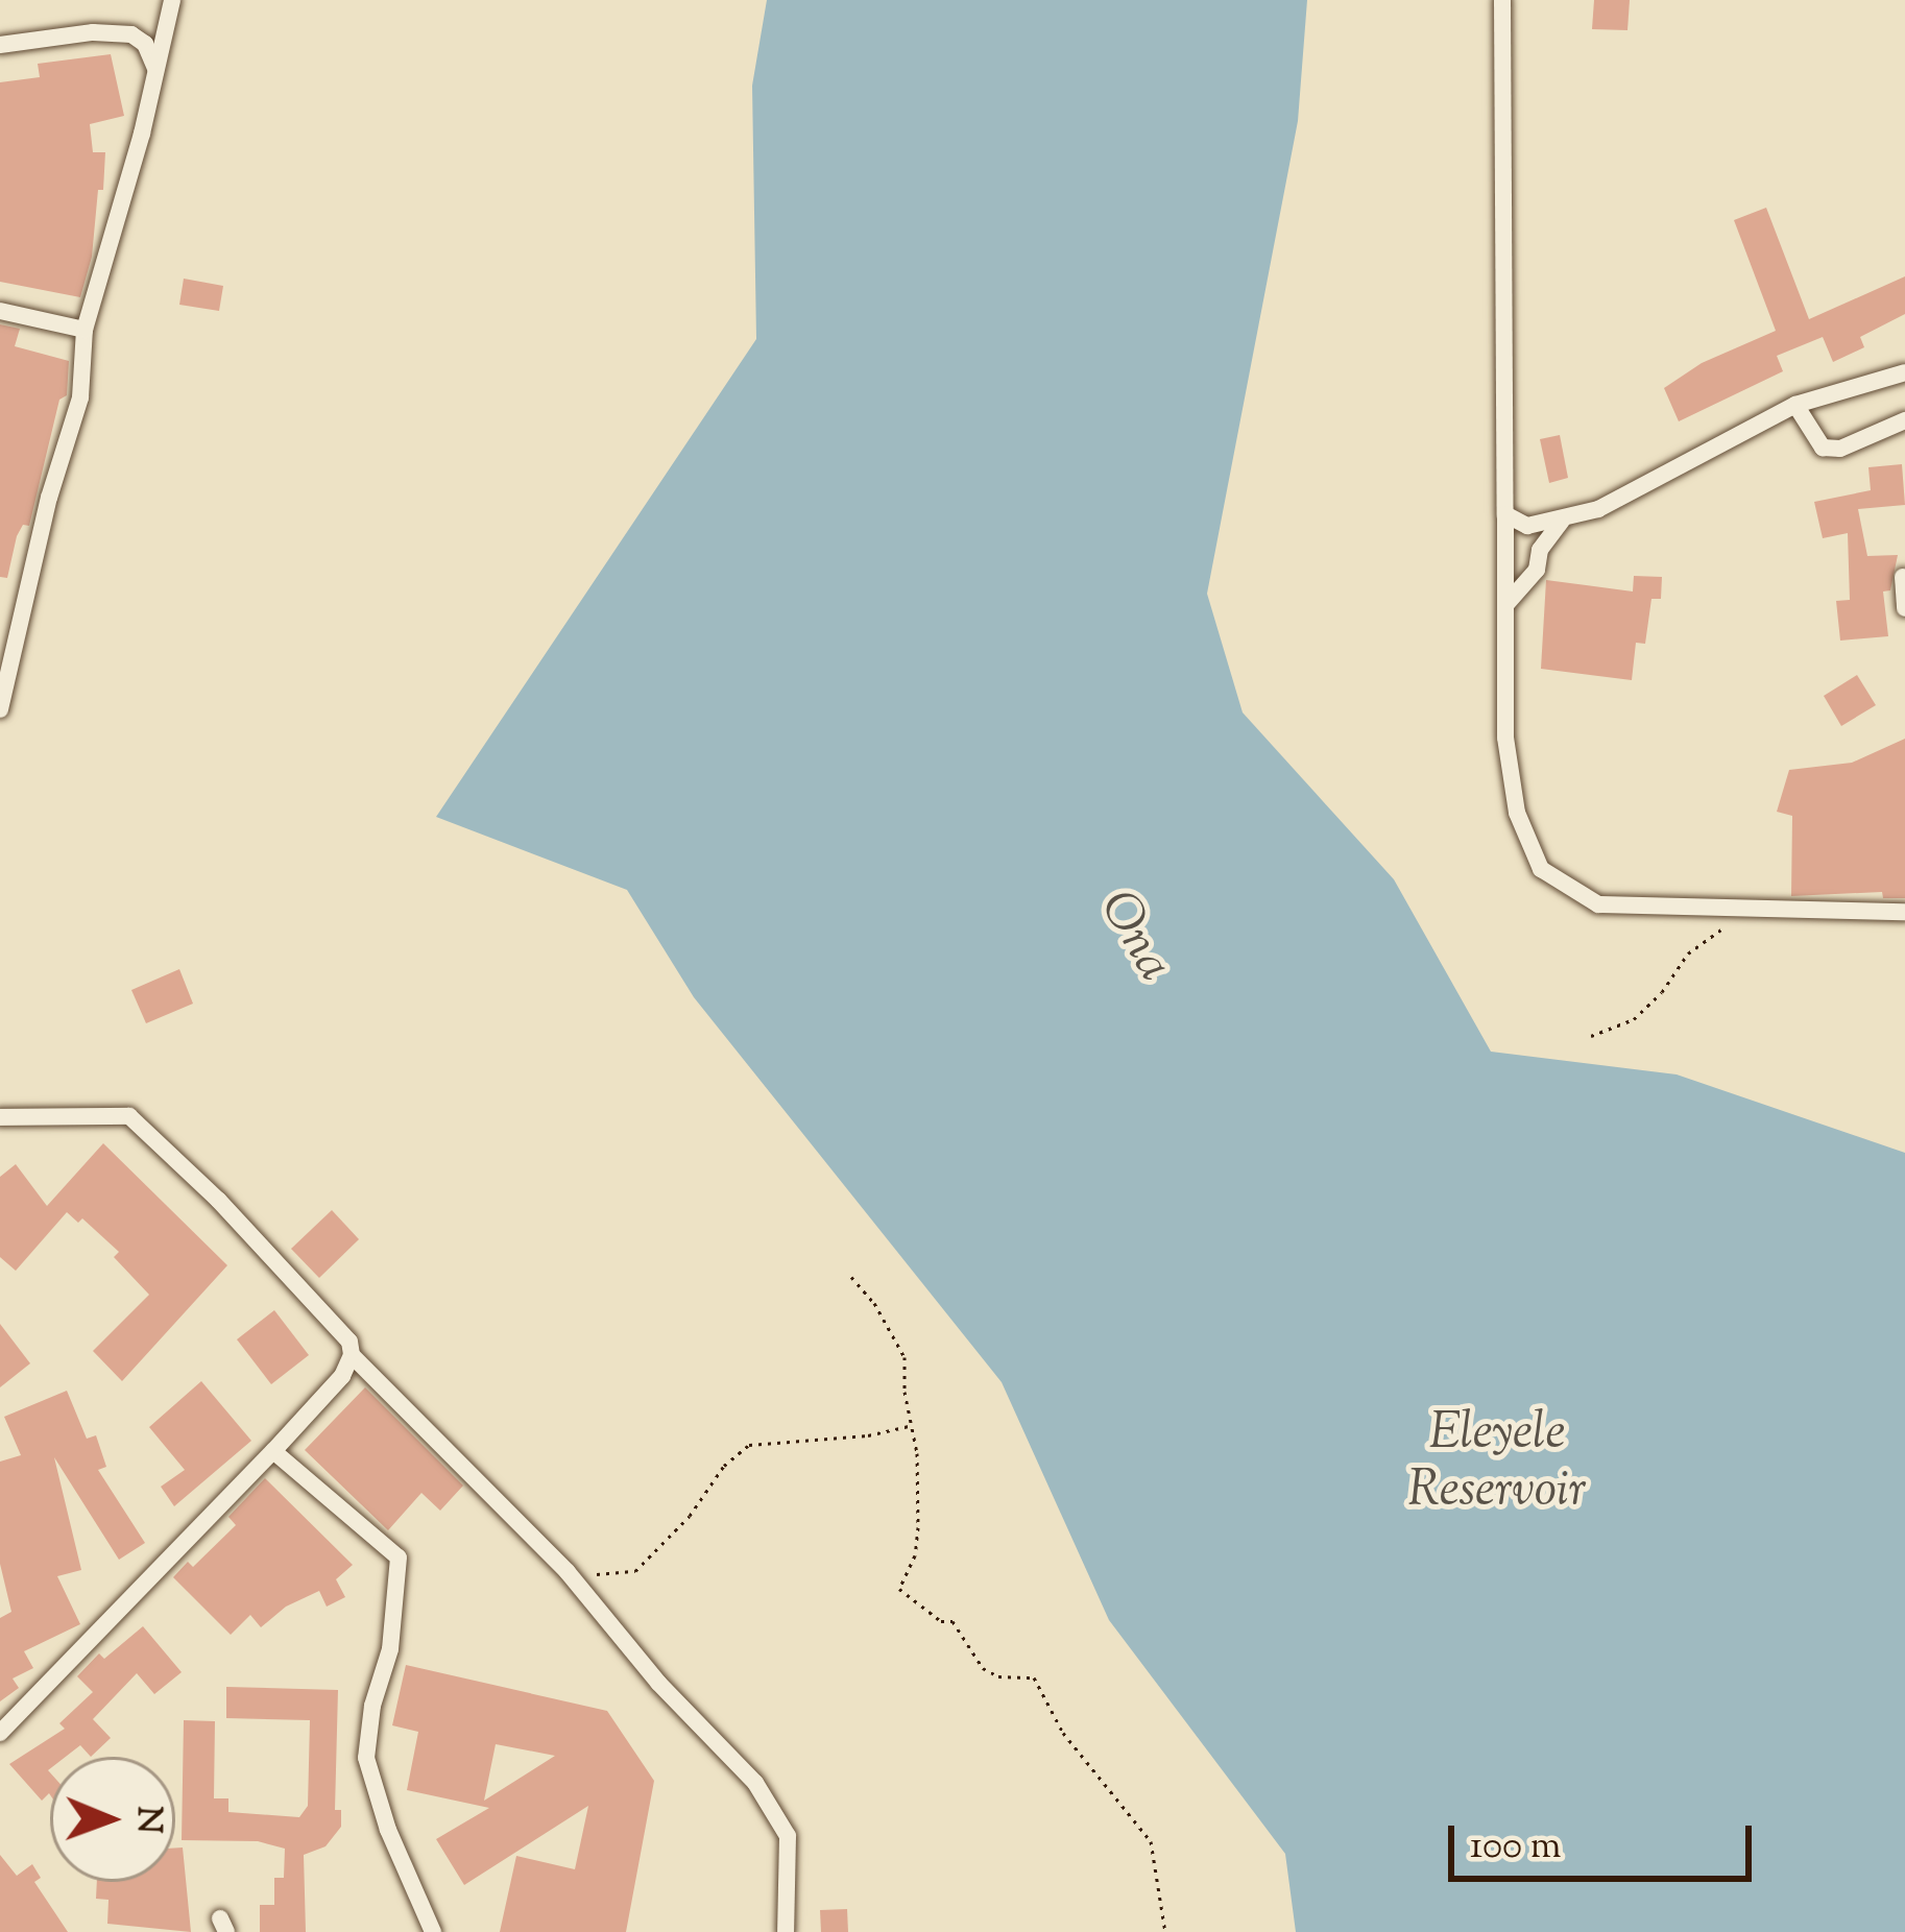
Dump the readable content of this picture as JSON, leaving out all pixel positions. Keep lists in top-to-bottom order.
{
  "water": ["Ona", "Eleyele Reservoir"],
  "scale_bar": "100 m",
  "north": "right"
}
